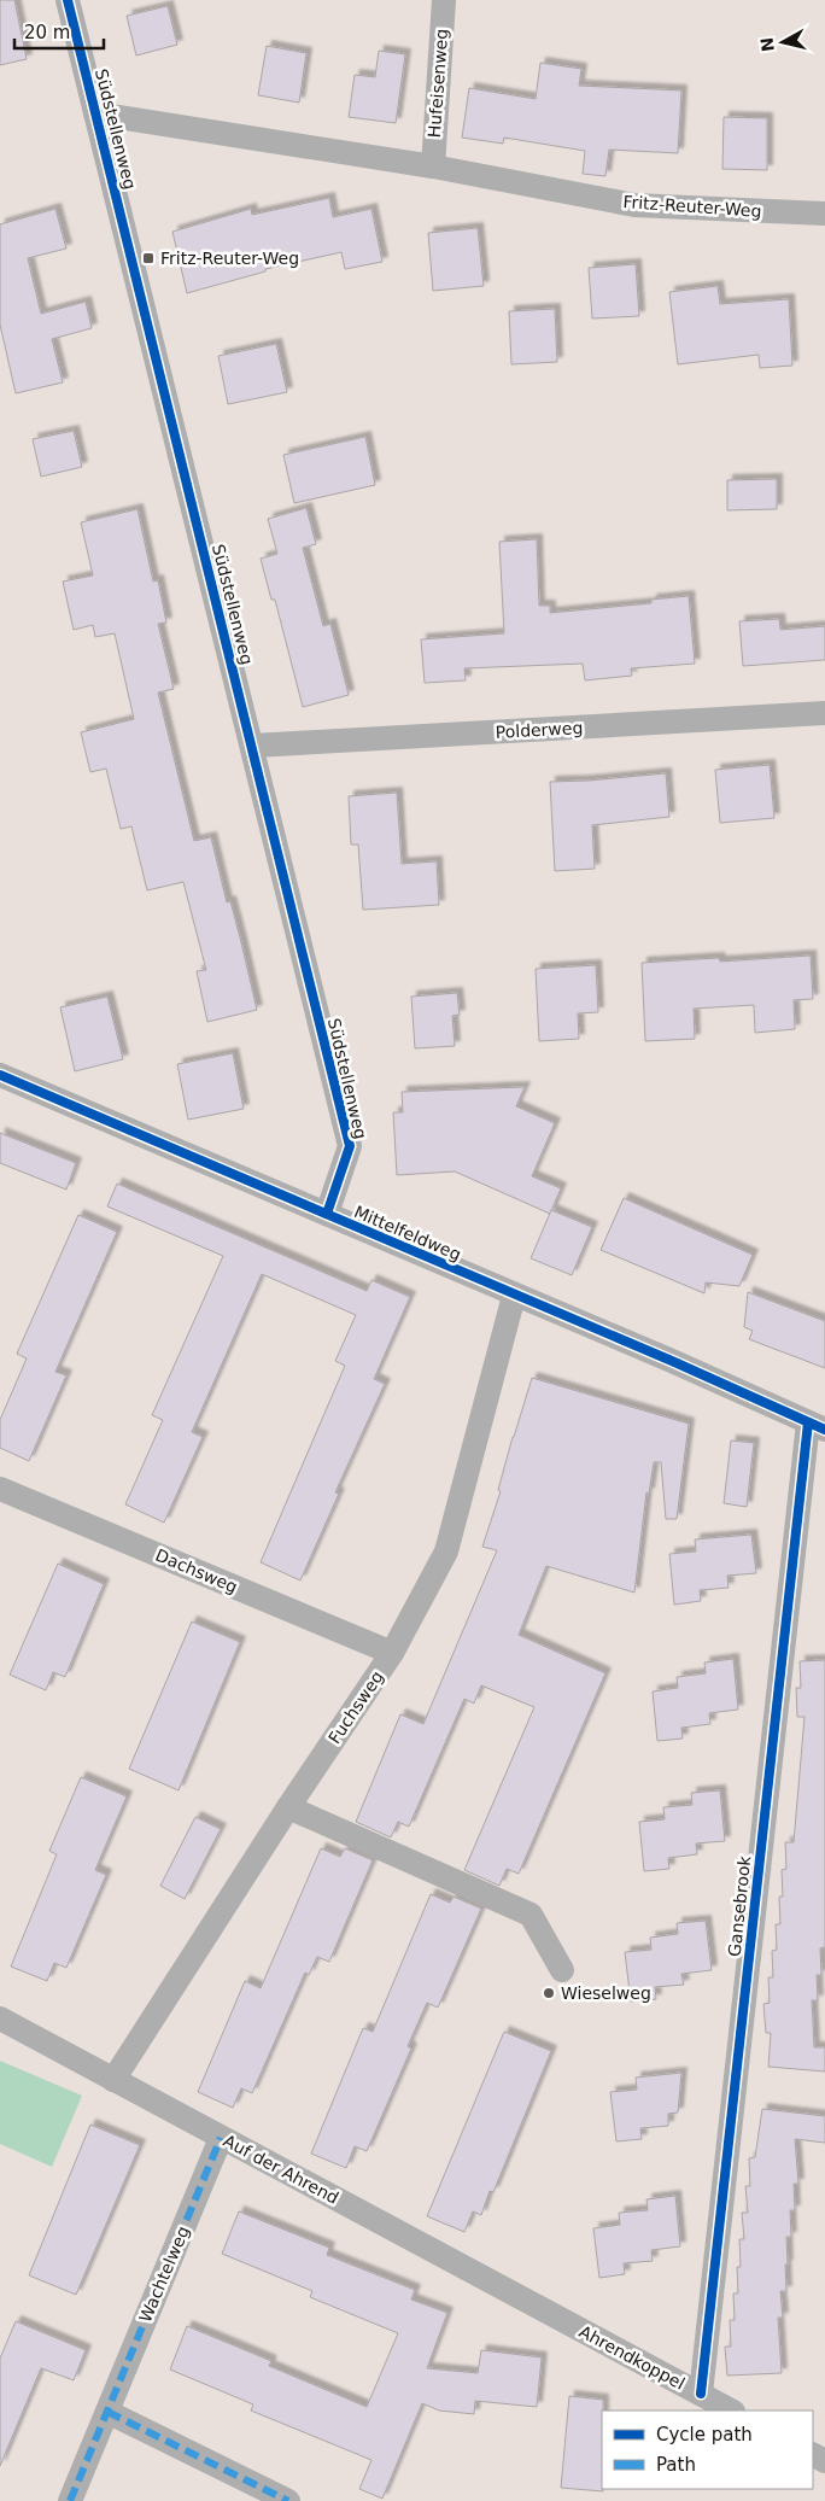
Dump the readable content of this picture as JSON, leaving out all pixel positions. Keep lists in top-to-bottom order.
{
  "streets": {
    "street": [
      "Hufeisenweg",
      "Südstellenweg",
      "Fritz-Reuter-Weg",
      "Polderweg",
      "Mittelfeldweg",
      "Dachsweg",
      "Fuchsweg",
      "Gansebrook",
      "Auf der Ahrend",
      "Wachtelweg",
      "Ahrendkoppel"
    ]
  },
  "crossings": [
    ["Hufeisenweg", "Fritz-Reuter-Weg"],
    ["Südstellenweg", "Fritz-Reuter-Weg"],
    ["Südstellenweg", "Polderweg"],
    ["Südstellenweg", "Mittelfeldweg"],
    ["Mittelfeldweg", "Fuchsweg"],
    ["Mittelfeldweg", "Gansebrook"],
    ["Dachsweg", "Fuchsweg"],
    ["Fuchsweg", "Auf der Ahrend"],
    ["Gansebrook", "Ahrendkoppel"],
    ["Auf der Ahrend", "Wachtelweg"],
    ["Auf der Ahrend", "Ahrendkoppel"]
  ],
  "places": {
    "transit": ["Fritz-Reuter-Weg"],
    "other": ["Wieselweg"]
  },
  "legend": ["Cycle path", "Path"],
  "scale_bar": "20 m",
  "north": "left"
}
